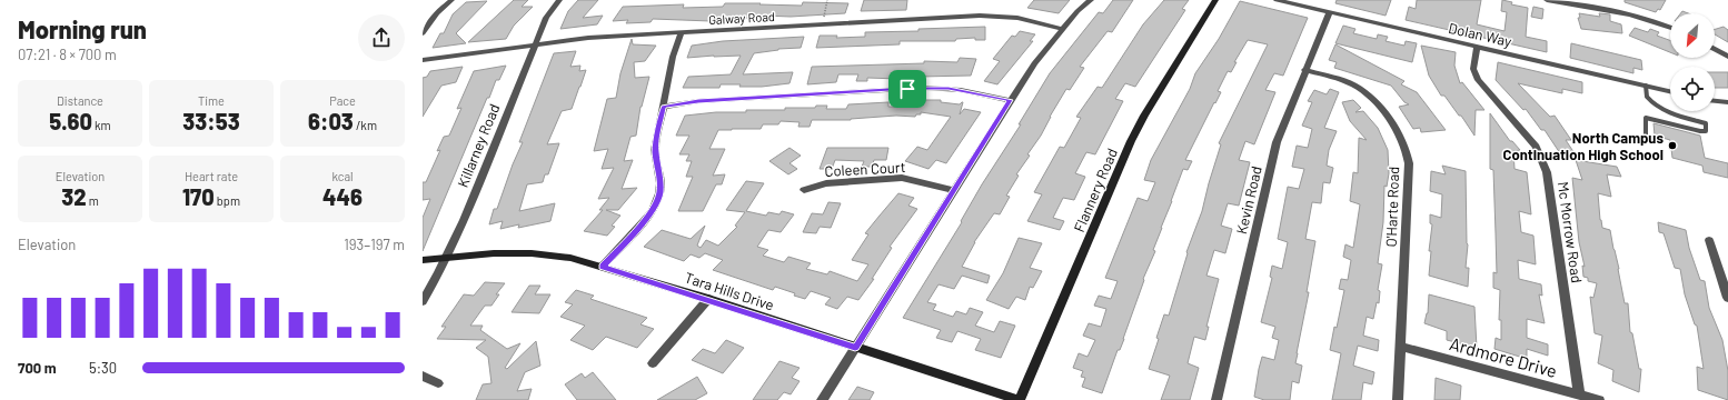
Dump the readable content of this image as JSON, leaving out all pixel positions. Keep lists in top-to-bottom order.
{
  "streets": {
    "street": [
      "Galway Road",
      "Dolan Way",
      "Killarney Road",
      "Coleen Court",
      "Flannery Road",
      "Kevin Road",
      "O'Harte Road",
      "Mc Morrow Road",
      "Tara Hills Drive",
      "Ardmore Drive"
    ]
  },
  "crossings": [
    ["Galway Road", "Killarney Road"],
    ["Dolan Way", "Kevin Road"],
    ["Dolan Way", "Mc Morrow Road"],
    ["Killarney Road", "Tara Hills Drive"],
    ["Flannery Road", "Tara Hills Drive"],
    ["Kevin Road", "O'Harte Road"],
    ["O'Harte Road", "Ardmore Drive"],
    ["Mc Morrow Road", "Ardmore Drive"]
  ],
  "places": ["North Campus Continuation High School"],
  "north": "bottom left",
  "page": {
    "heading": ["Morning run", "07:21 · 8 × 700 m"],
    "stats": [
      ["Distance", "5.60 km"],
      ["Time", "33:53"],
      ["Pace", "6:03 /km"],
      ["Elevation", "32 m"],
      ["Heart rate", "170 bpm"],
      ["kcal", "446"]
    ],
    "chart": ["Elevation", "193–197 m"],
    "list": [
      {
        "name": "700 m",
        "note": "5:30"
      }
    ]
  }
}
